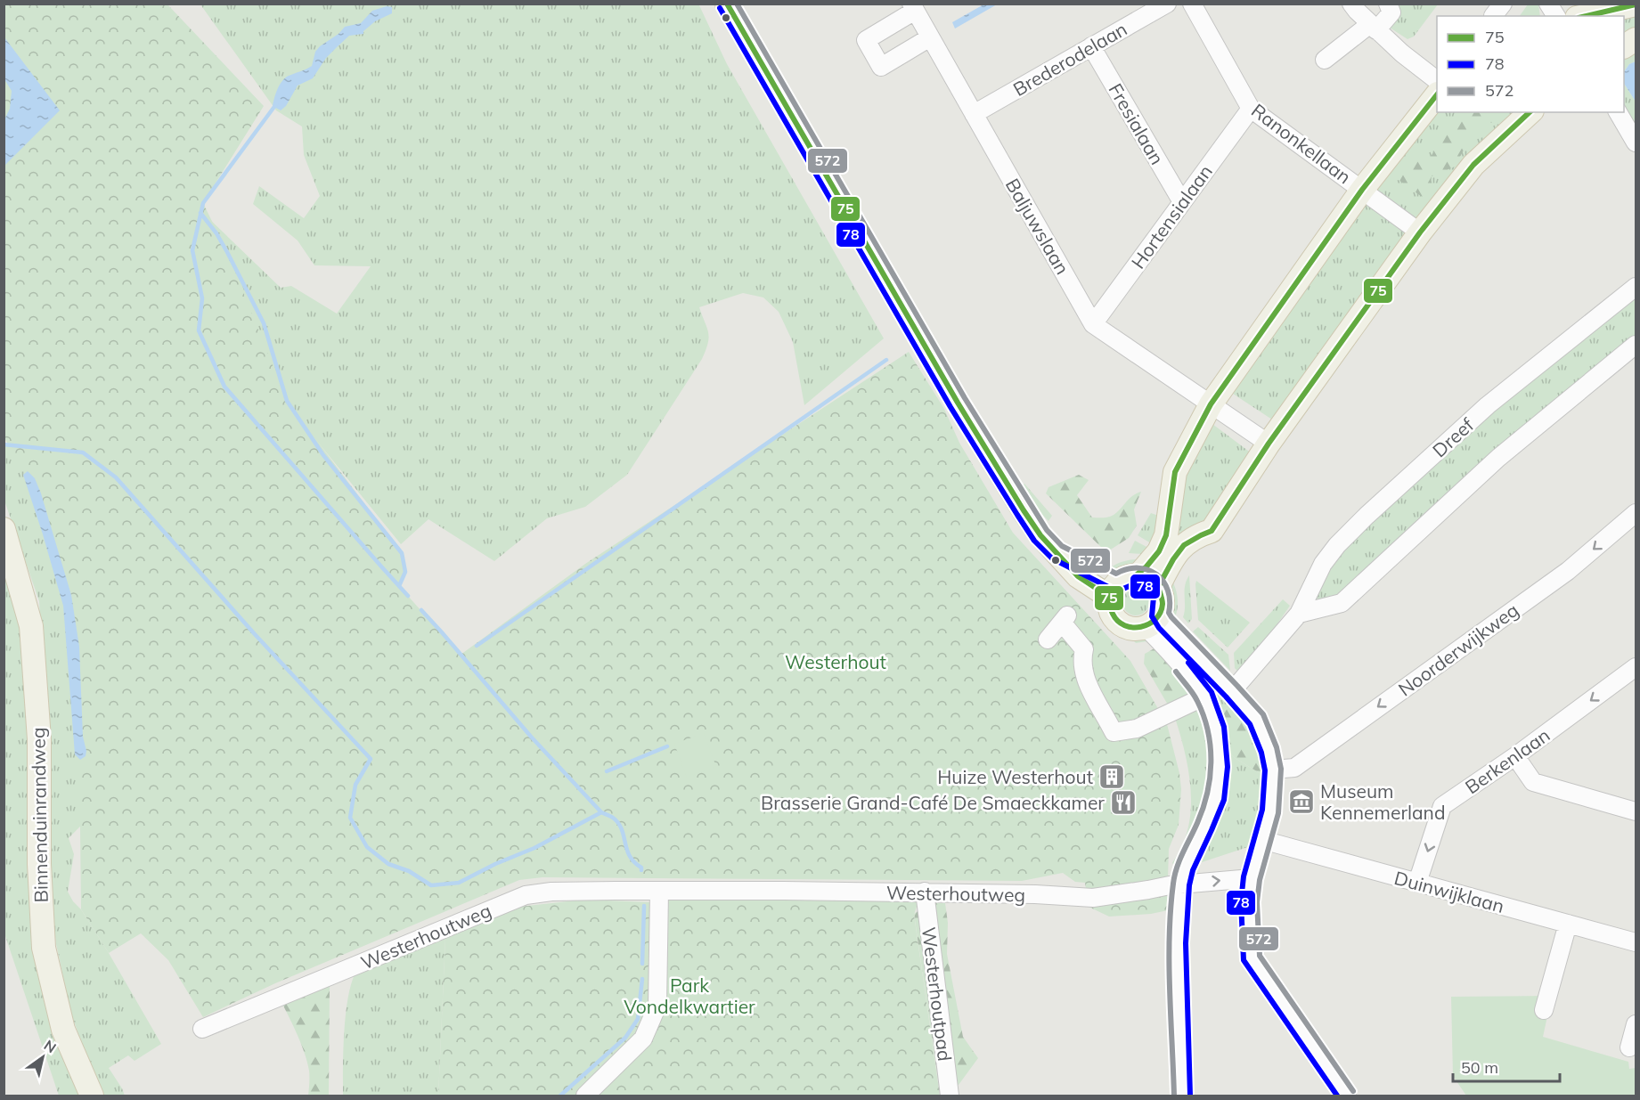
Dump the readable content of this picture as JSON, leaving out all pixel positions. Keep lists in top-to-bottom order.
{
  "streets": {
    "main road": ["Binnenduinrandweg"],
    "street": [
      "Brederodelaan",
      "Fresialaan",
      "Ranonkellaan",
      "Hortensialaan",
      "Baljuwslaan",
      "Dreef",
      "Noorderwijkweg",
      "Berkenlaan",
      "Duinwijklaan",
      "Westerhoutweg",
      "Westerhoutpad"
    ]
  },
  "crossings": [
    ["Brederodelaan", "Fresialaan"],
    ["Brederodelaan", "Baljuwslaan"],
    ["Fresialaan", "Hortensialaan"],
    ["Ranonkellaan", "Hortensialaan"],
    ["Hortensialaan", "Baljuwslaan"],
    ["Berkenlaan", "Duinwijklaan"],
    ["Westerhoutweg", "Westerhoutpad"]
  ],
  "one_way": ["Berkenlaan"],
  "parks": ["Westerhout", "Park Vondelkwartier"],
  "places": {
    "building": ["Huize Westerhout"],
    "museum": ["Museum Kennemerland"],
    "restaurant": ["Brasserie Grand-Café De Smaeckkamer"]
  },
  "lines": ["transit line 75", "transit line 572", "transit line 78"],
  "legend": ["75", "78", "572"],
  "scale_bar": "50 m",
  "north": "top right"
}
